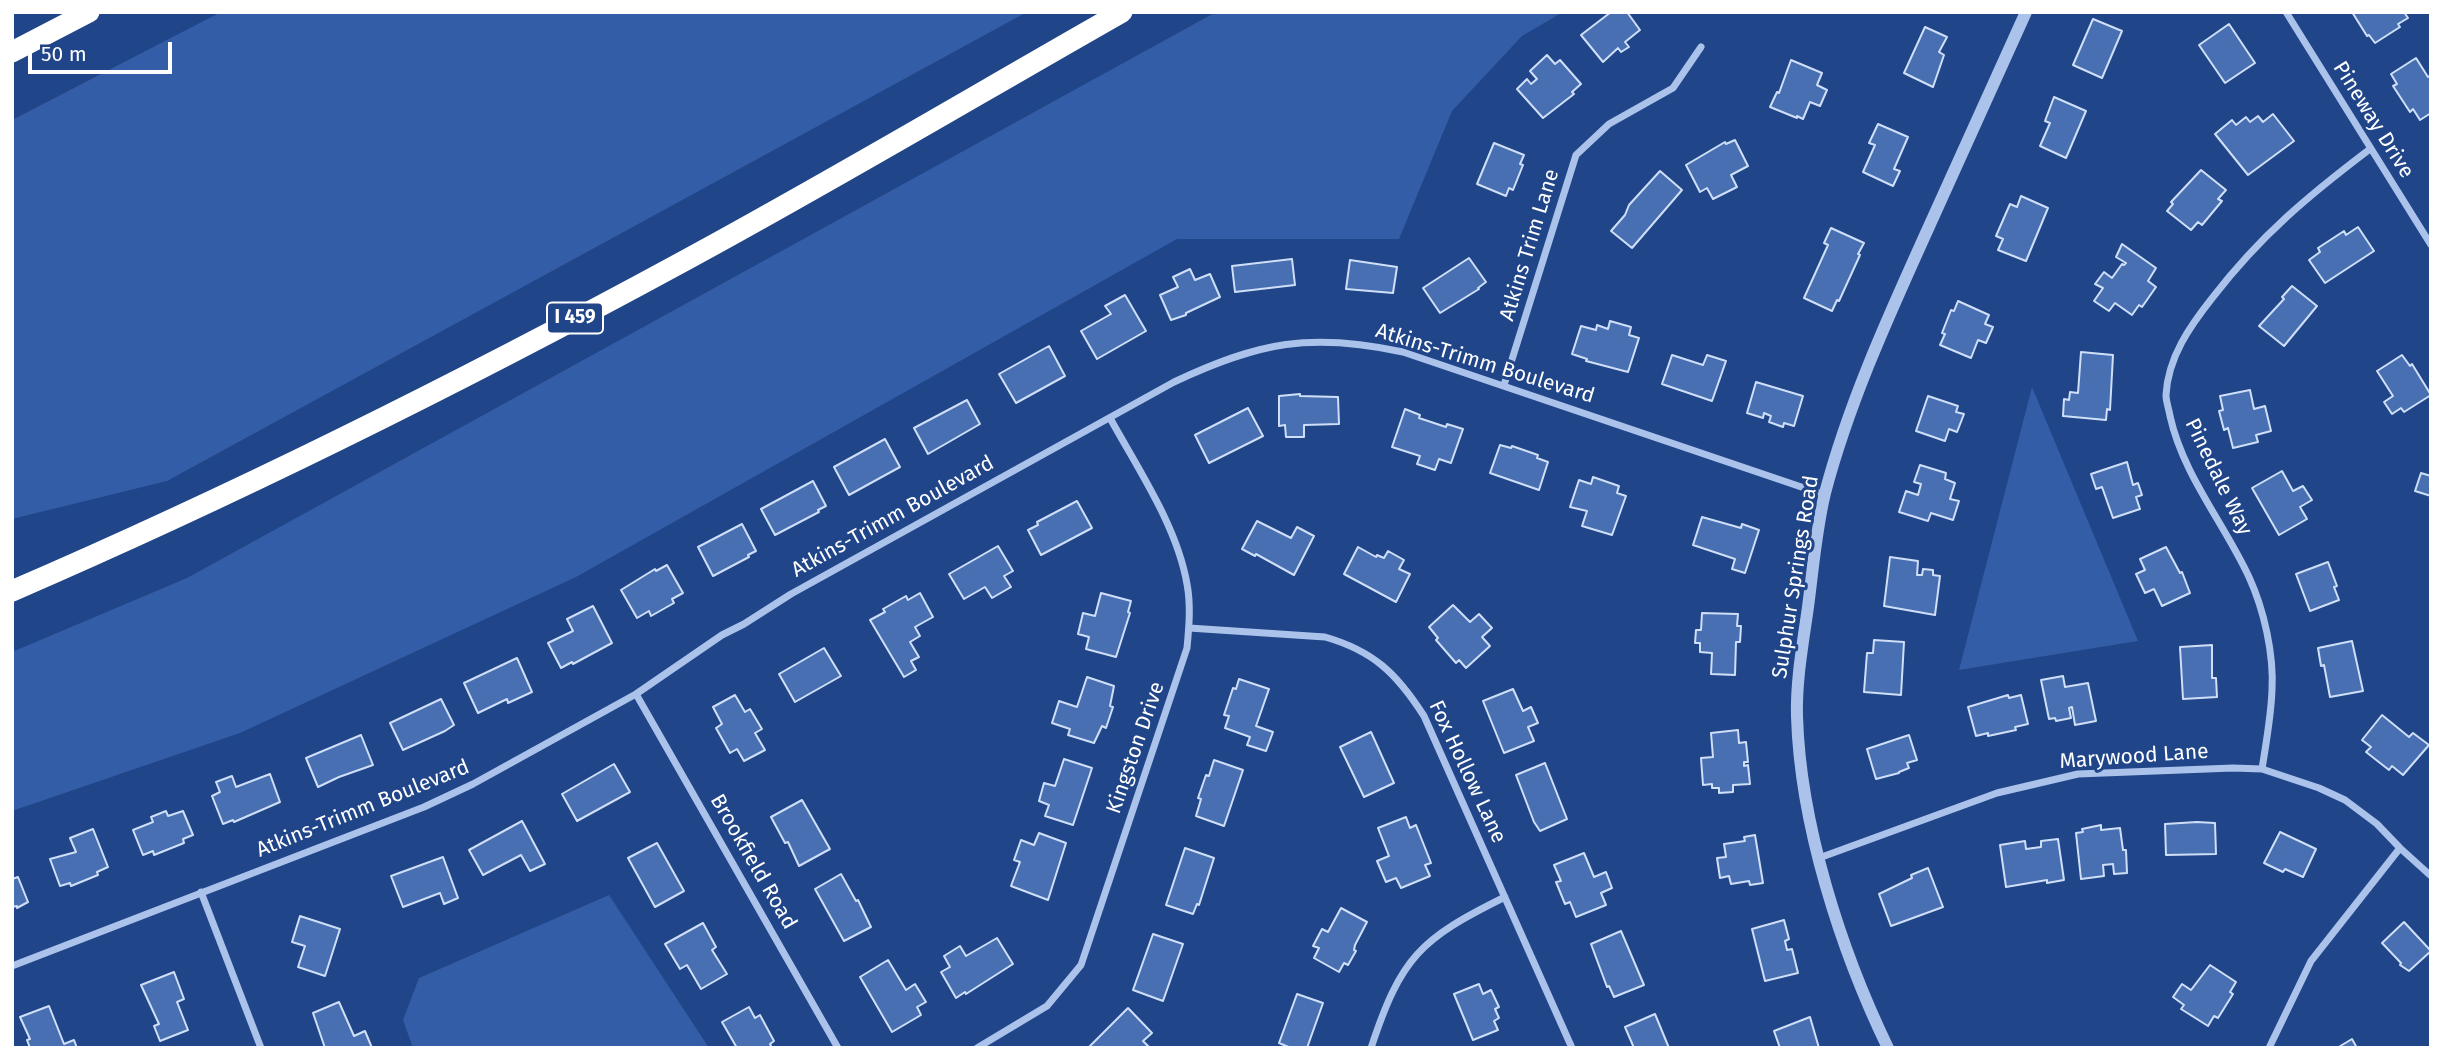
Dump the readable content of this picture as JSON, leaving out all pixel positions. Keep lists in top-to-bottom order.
{
  "streets": {
    "highway": ["I 459"],
    "street": [
      "Pineway Drive",
      "Atkins Trim Lane",
      "Atkins-Trimm Boulevard",
      "Pinedale Way",
      "Sulphur Springs Road",
      "Kingston Drive",
      "Marywood Lane",
      "Fox Hollow Lane",
      "Brookfield Road"
    ]
  },
  "crossings": [
    ["Pineway Drive", "Pinedale Way"],
    ["Atkins Trim Lane", "Atkins-Trimm Boulevard"],
    ["Atkins-Trimm Boulevard", "Sulphur Springs Road"],
    ["Atkins-Trimm Boulevard", "Kingston Drive"],
    ["Atkins-Trimm Boulevard", "Brookfield Road"],
    ["Pinedale Way", "Marywood Lane"],
    ["Sulphur Springs Road", "Marywood Lane"],
    ["Kingston Drive", "Fox Hollow Lane"]
  ],
  "scale_bar": "50 m"
}
